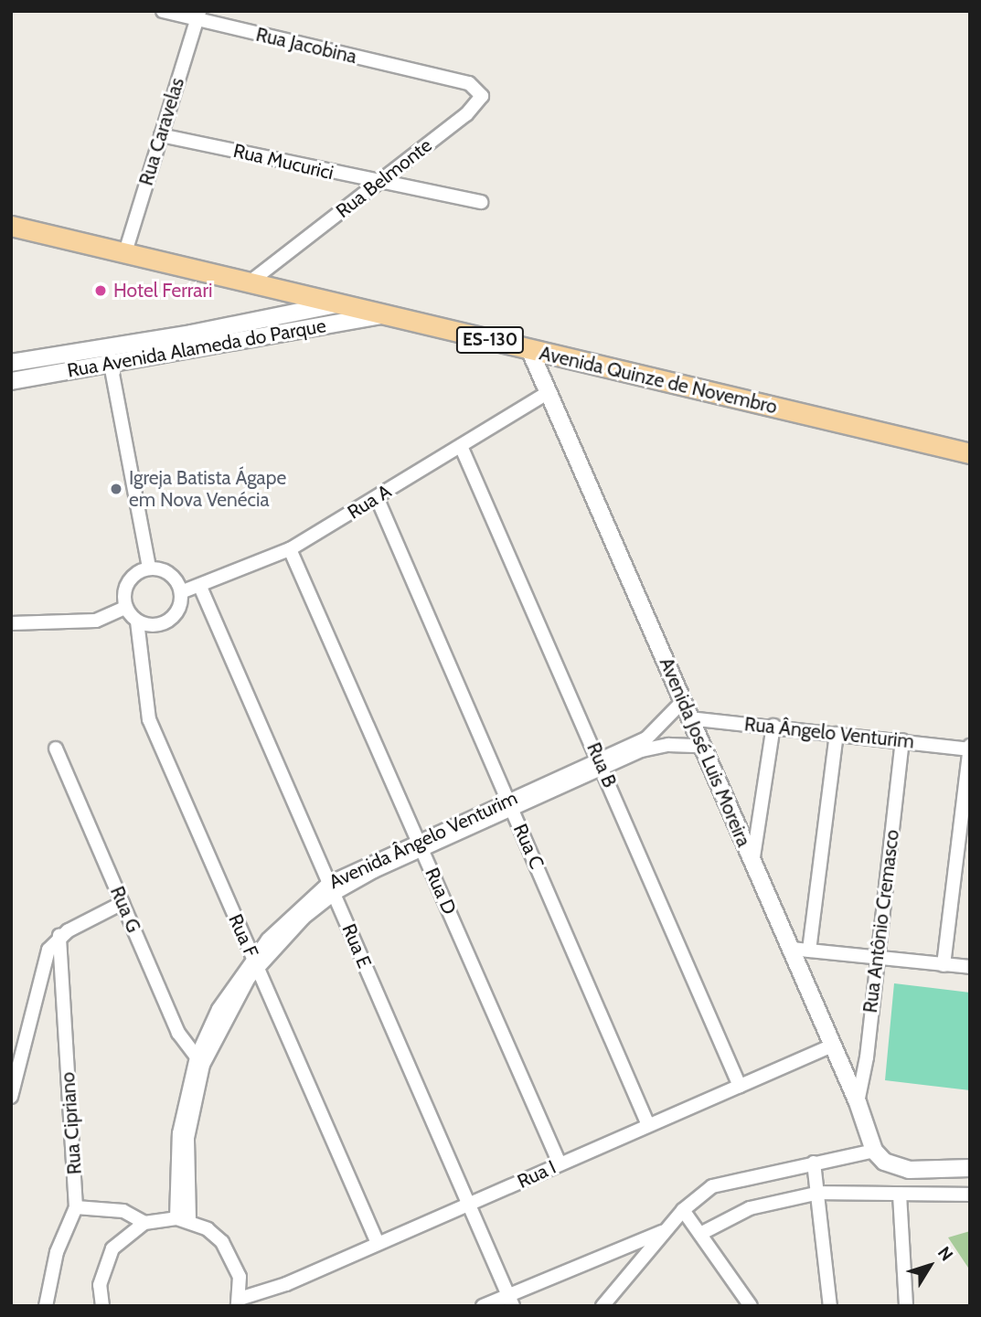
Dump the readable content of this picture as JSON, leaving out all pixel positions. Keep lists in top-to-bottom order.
{
  "streets": {
    "main road": ["ES-130", "Avenida Quinze de Novembro"],
    "street": [
      "Rua Jacobina",
      "Rua Caravelas",
      "Rua Mucurici",
      "Rua Belmonte",
      "Rua Avenida Alameda do Parque",
      "Rua A",
      "Rua Ângelo Venturim",
      "Avenida José Luis Moreira",
      "Rua B",
      "Avenida Ângelo Venturim",
      "Rua C",
      "Rua D",
      "Rua G",
      "Rua Antônio Cremasco",
      "Rua F",
      "Rua E",
      "Rua Cipriano",
      "Rua I"
    ]
  },
  "crossings": [
    ["Rua Jacobina", "Rua Caravelas"],
    ["Rua Jacobina", "Rua Belmonte"],
    ["Rua Caravelas", "Rua Mucurici"],
    ["Rua Caravelas", "Avenida Quinze de Novembro"],
    ["Rua Mucurici", "Rua Belmonte"],
    ["Rua Belmonte", "Avenida Quinze de Novembro"],
    ["Rua Avenida Alameda do Parque", "Avenida Quinze de Novembro"],
    ["Avenida Quinze de Novembro", "Avenida José Luis Moreira"],
    ["Rua A", "Avenida José Luis Moreira"],
    ["Rua A", "Rua B"],
    ["Rua A", "Rua C"],
    ["Rua A", "Rua D"],
    ["Rua A", "Rua F"],
    ["Rua A", "Rua E"],
    ["Rua Ângelo Venturim", "Avenida José Luis Moreira"],
    ["Rua Ângelo Venturim", "Rua Antônio Cremasco"],
    ["Avenida José Luis Moreira", "Avenida Ângelo Venturim"],
    ["Avenida José Luis Moreira", "Rua Antônio Cremasco"],
    ["Avenida José Luis Moreira", "Rua I"],
    ["Rua B", "Avenida Ângelo Venturim"],
    ["Rua B", "Rua I"],
    ["Avenida Ângelo Venturim", "Rua C"],
    ["Avenida Ângelo Venturim", "Rua D"],
    ["Avenida Ângelo Venturim", "Rua G"],
    ["Avenida Ângelo Venturim", "Rua F"],
    ["Avenida Ângelo Venturim", "Rua E"],
    ["Rua C", "Rua I"],
    ["Rua D", "Rua I"],
    ["Rua F", "Rua I"],
    ["Rua E", "Rua I"]
  ],
  "places": ["Hotel Ferrari", "Igreja Batista Ágape em Nova Venécia"],
  "north": "top right"
}
